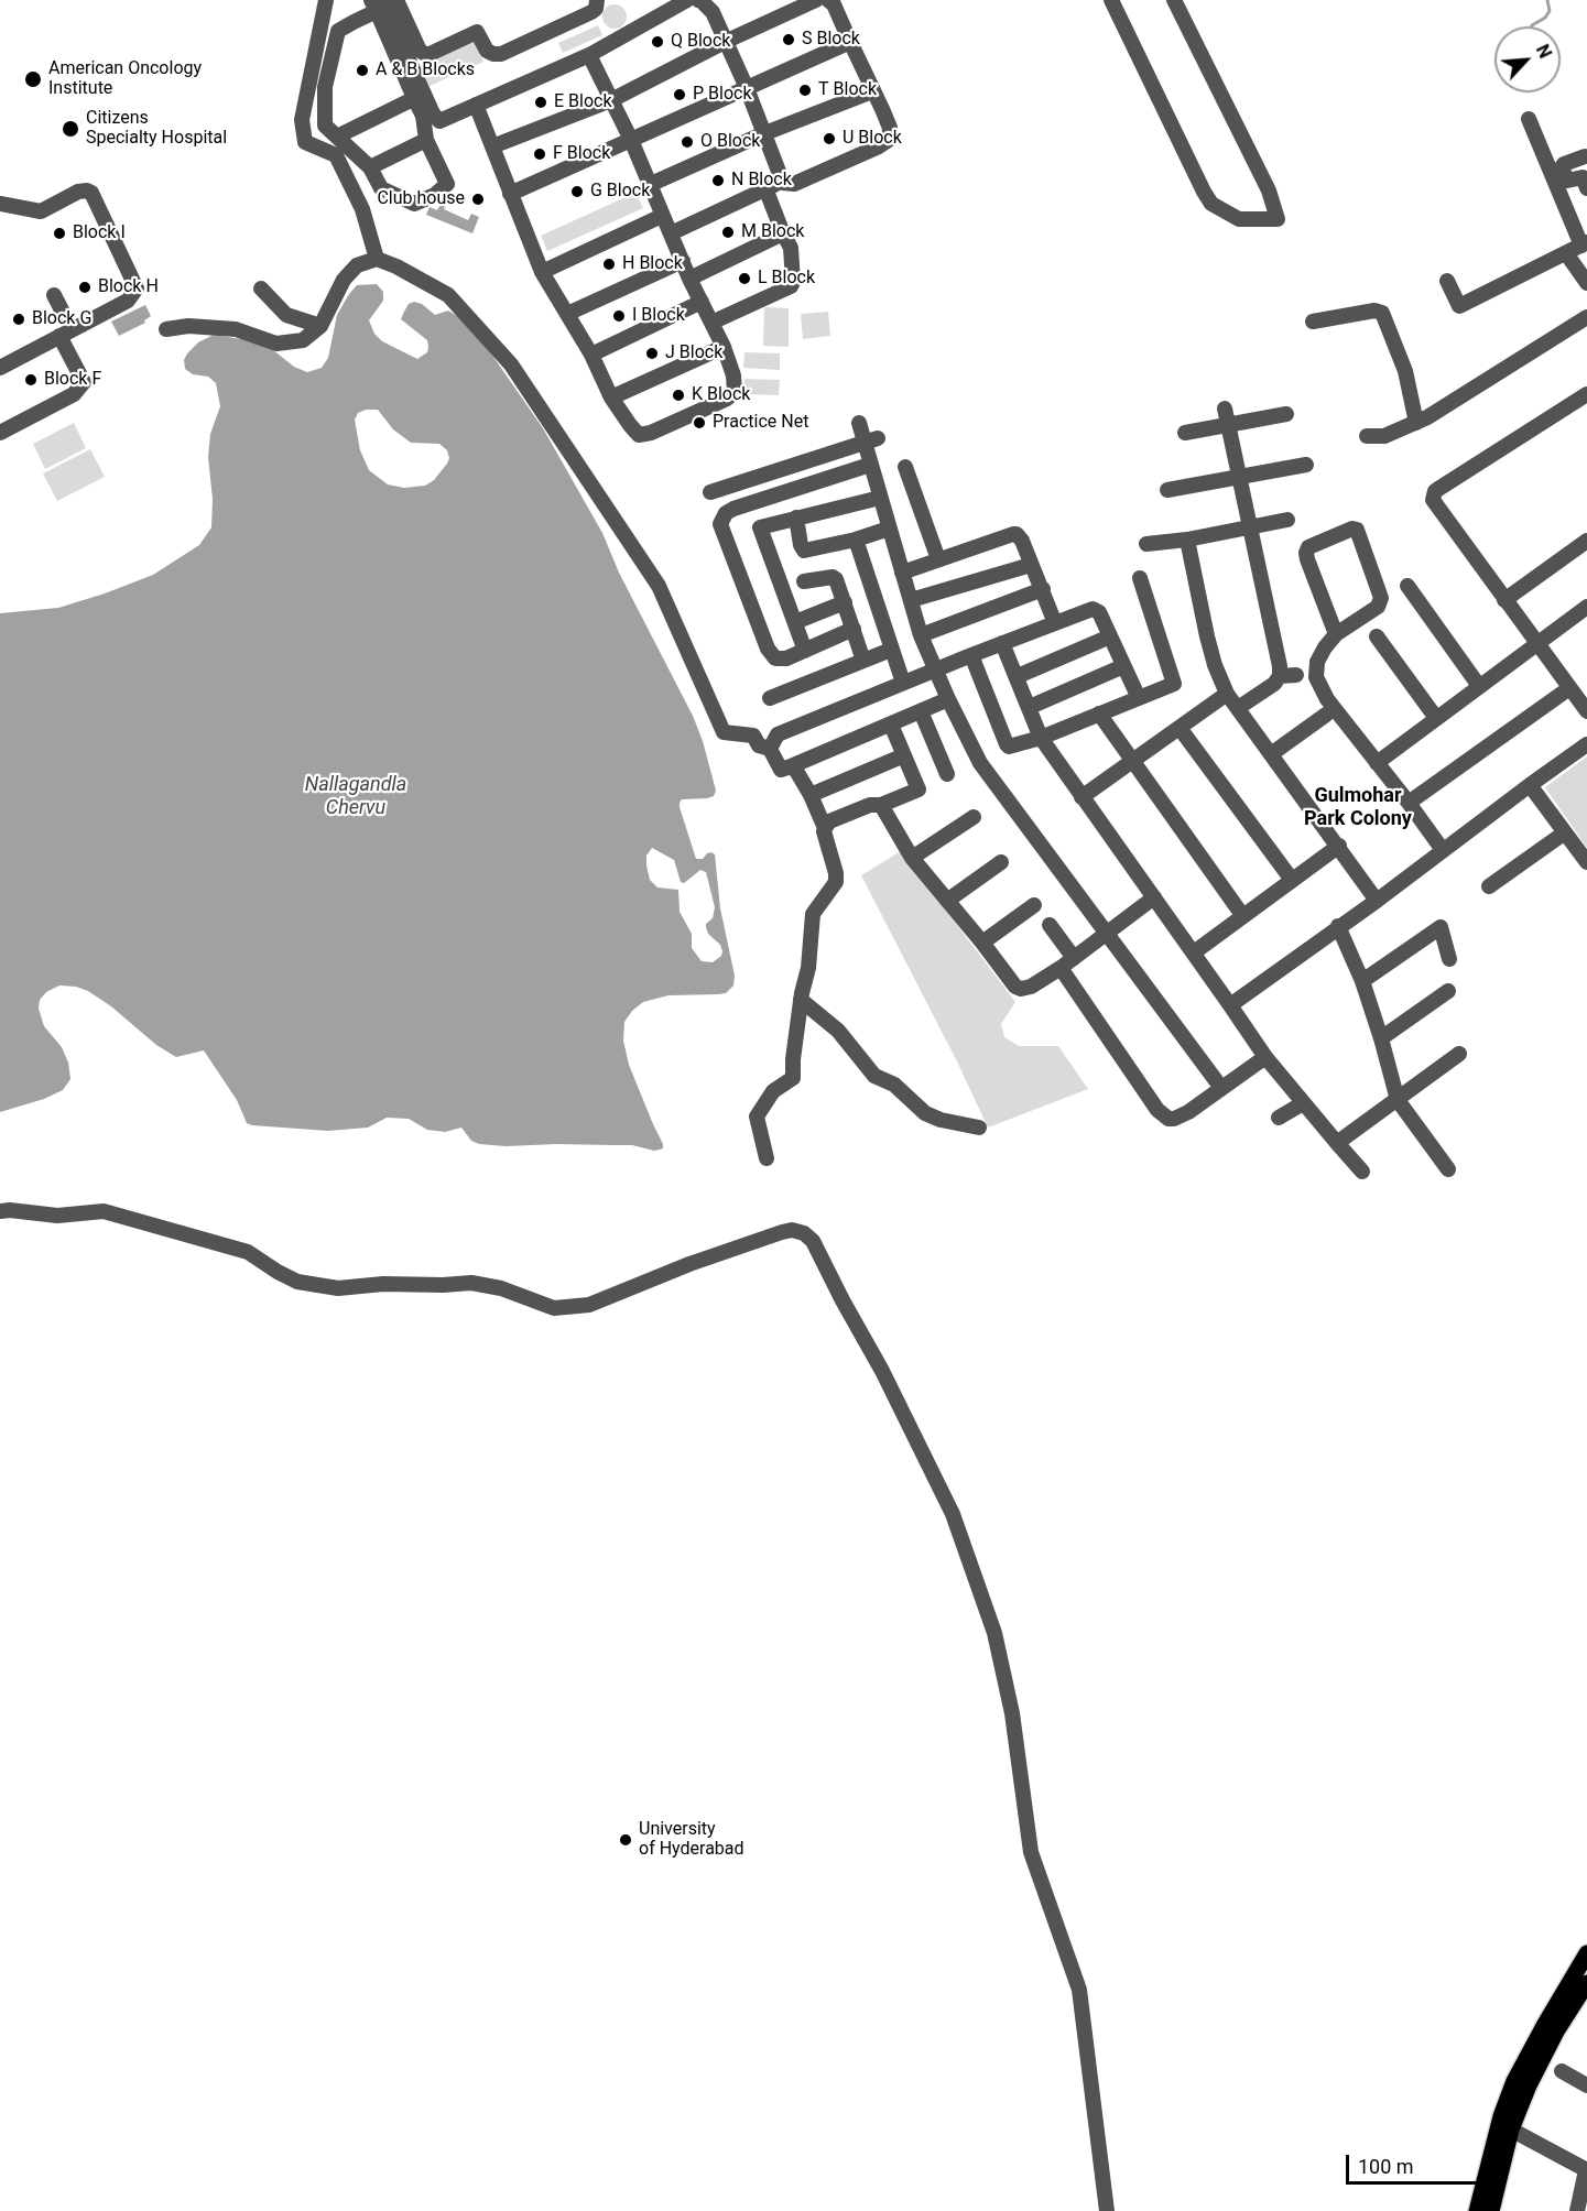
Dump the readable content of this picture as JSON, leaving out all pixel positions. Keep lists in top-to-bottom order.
{
  "districts": ["Gulmohar Park Colony"],
  "water": ["Nallagandla Chervu"],
  "places": [
    "S Block",
    "Q Block",
    "A & B Blocks",
    "American Oncology Institute",
    "T Block",
    "P Block",
    "E Block",
    "Citizens Specialty Hospital",
    "U Block",
    "O Block",
    "F Block",
    "N Block",
    "G Block",
    "Club house",
    "M Block",
    "Block I",
    "H Block",
    "L Block",
    "Block H",
    "I Block",
    "Block G",
    "J Block",
    "Block F",
    "K Block",
    "Practice Net",
    "University of Hyderabad"
  ],
  "scale_bar": "100 m",
  "north": "top right"
}
